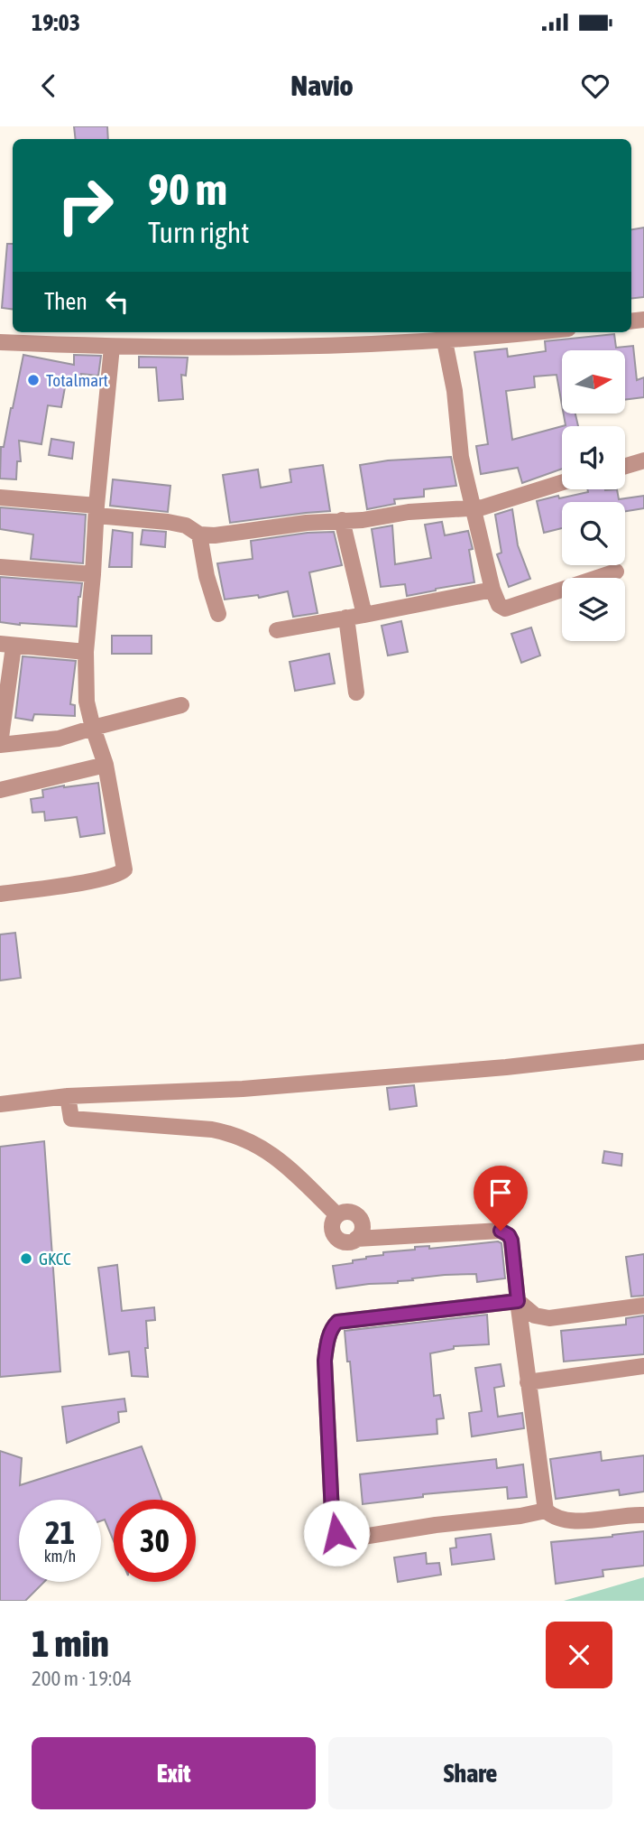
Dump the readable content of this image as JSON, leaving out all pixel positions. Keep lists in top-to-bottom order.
{
  "places": ["Totalmart", "GKCC"],
  "north": "right",
  "page": {
    "status": "19:03",
    "header": "Navio",
    "turn": ["90 m", "Turn right"],
    "then": "Then",
    "speed": "21 km/h",
    "limit": "30",
    "heading": ["1 min", "200 m · 19:04"],
    "buttons": ["Exit", "Share"]
  }
}
